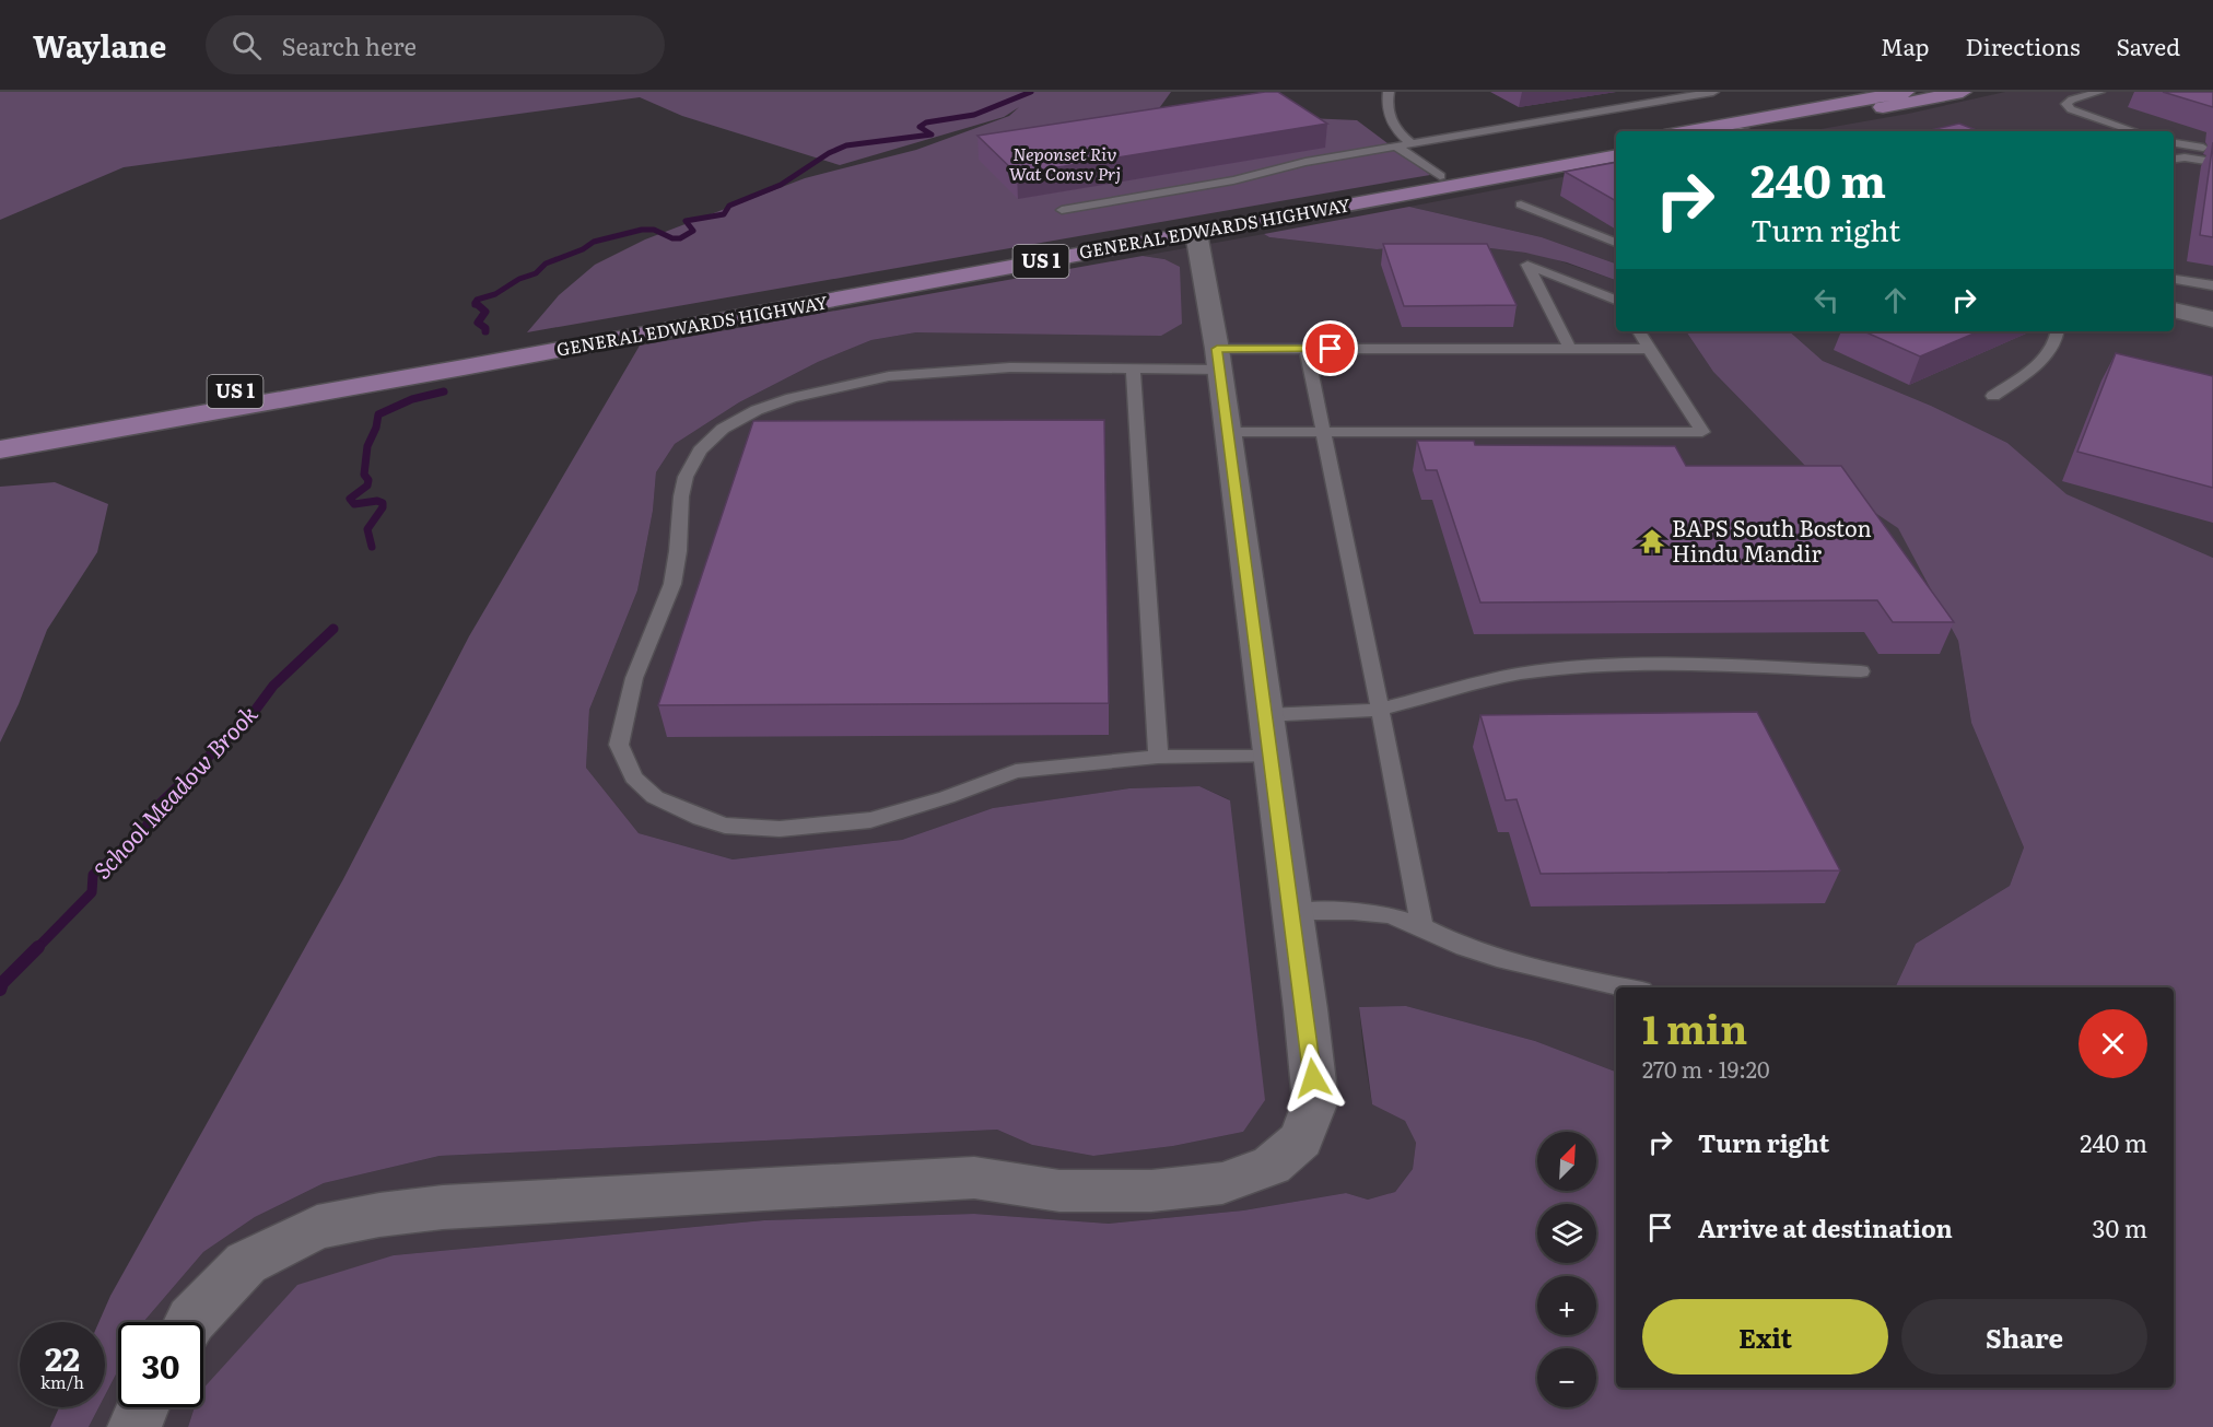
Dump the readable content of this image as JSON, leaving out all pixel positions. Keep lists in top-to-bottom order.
{
  "streets": {
    "main road": ["GENERAL EDWARDS HIGHWAY", "US 1"]
  },
  "crossings": [
    ["GENERAL EDWARDS HIGHWAY", "US 1"]
  ],
  "water": ["School Meadow Brook"],
  "parks": ["Neponset Riv Wat Consv Prj"],
  "places": {
    "temple": ["BAPS South Boston Hindu Mandir"]
  },
  "north": "top right",
  "page": {
    "header": "Waylane",
    "search": "Search here",
    "nav": ["Map", "Directions", "Saved"],
    "turn": ["240 m", "Turn right"],
    "heading": ["1 min", "270 m · 19:20"],
    "list": [
      {
        "name": "Turn right",
        "value": "240 m"
      },
      {
        "name": "Arrive at destination",
        "value": "30 m"
      }
    ],
    "map_buttons": ["+", "−"],
    "buttons": ["Exit", "Share"],
    "speed": "22 km/h",
    "limit": "30"
  }
}
